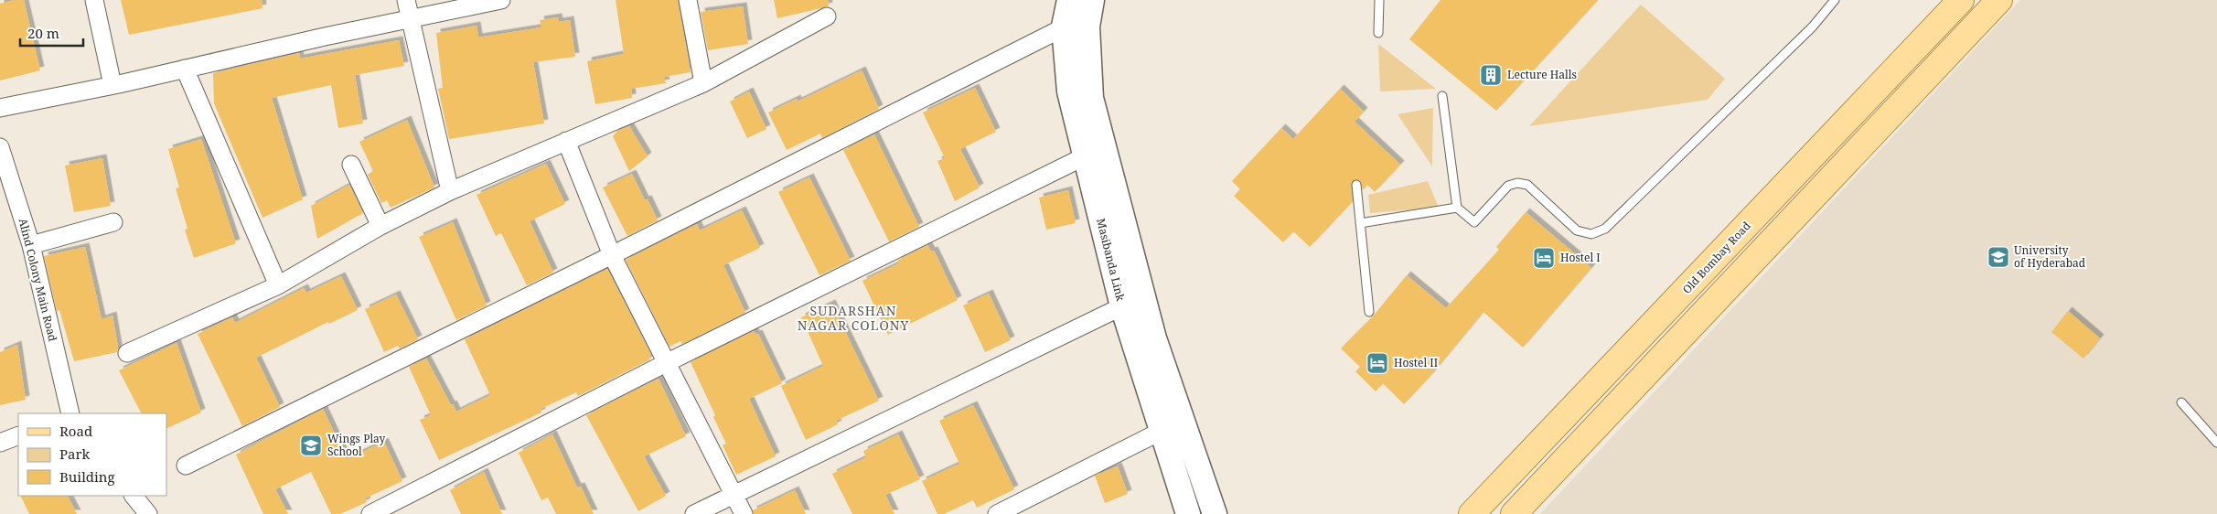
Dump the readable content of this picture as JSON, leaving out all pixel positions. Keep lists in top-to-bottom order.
{
  "streets": {
    "main road": ["Old Bombay Road", "Masibanda Link"],
    "street": ["Alind Colony Main Road"]
  },
  "districts": ["SUDARSHAN NAGAR COLONY"],
  "places": {
    "building": ["Lecture Halls"],
    "school or university": ["University of Hyderabad", "Wings Play School"],
    "hotel": ["Hostel I", "Hostel II"]
  },
  "legend": ["Road", "Park", "Building"],
  "scale_bar": "20 m"
}
